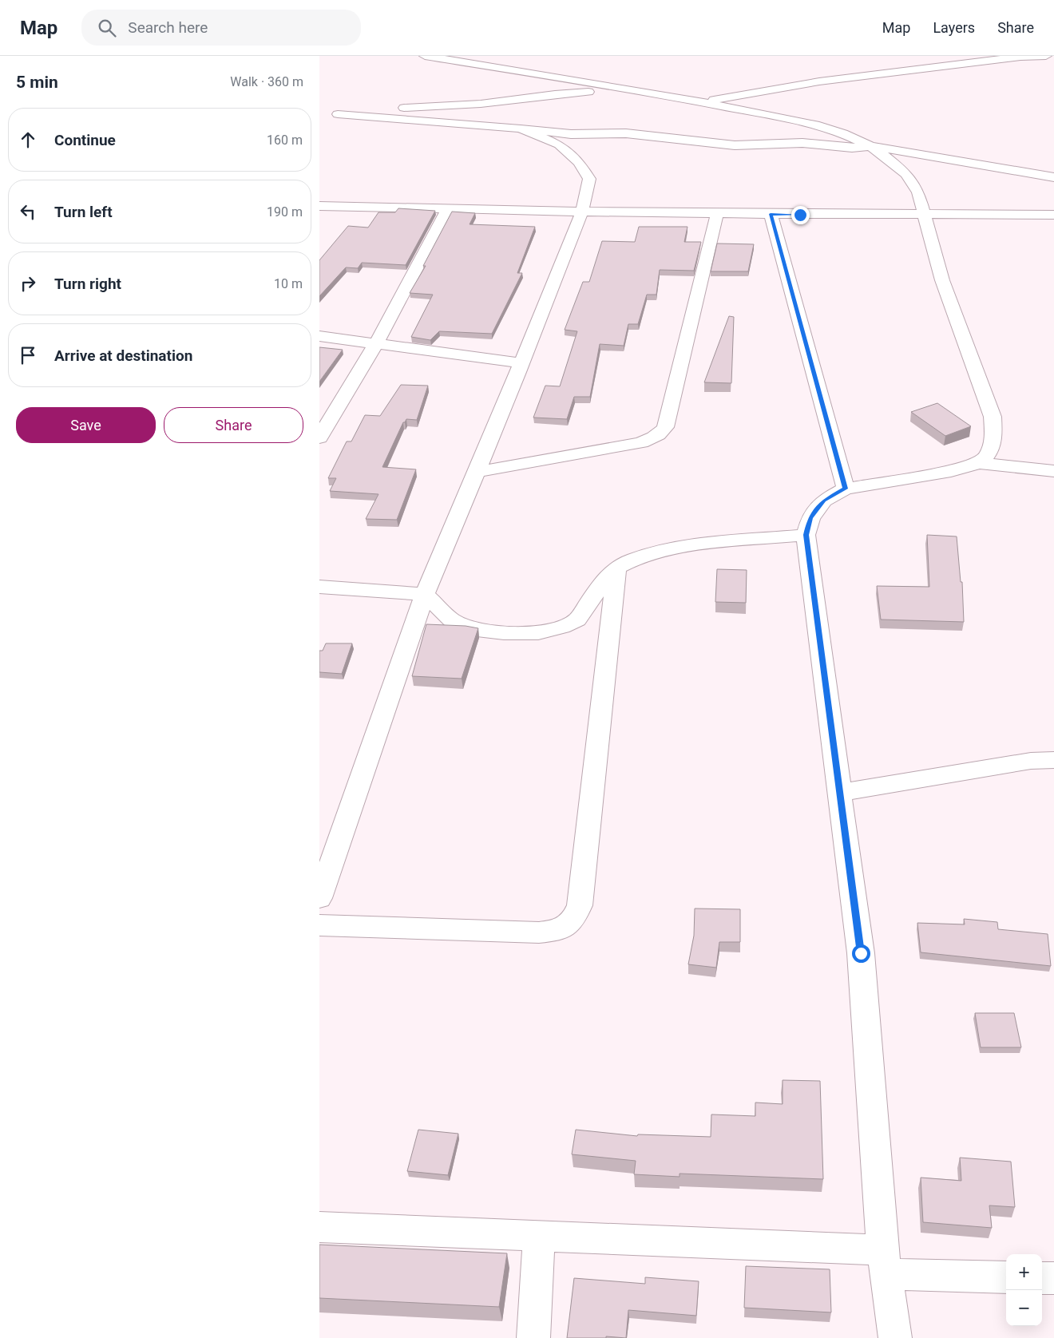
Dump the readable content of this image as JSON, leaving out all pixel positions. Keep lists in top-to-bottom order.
{
  "page": {
    "header": "Map",
    "search": "Search here",
    "nav": ["Map", "Layers", "Share"],
    "heading": ["5 min", "Walk · 360 m"],
    "list": [
      ["Continue", "160 m"],
      ["Turn left", "190 m"],
      ["Turn right", "10 m"],
      "Arrive at destination"
    ],
    "buttons": ["Save", "Share"],
    "map_buttons": ["+", "−"]
  }
}
